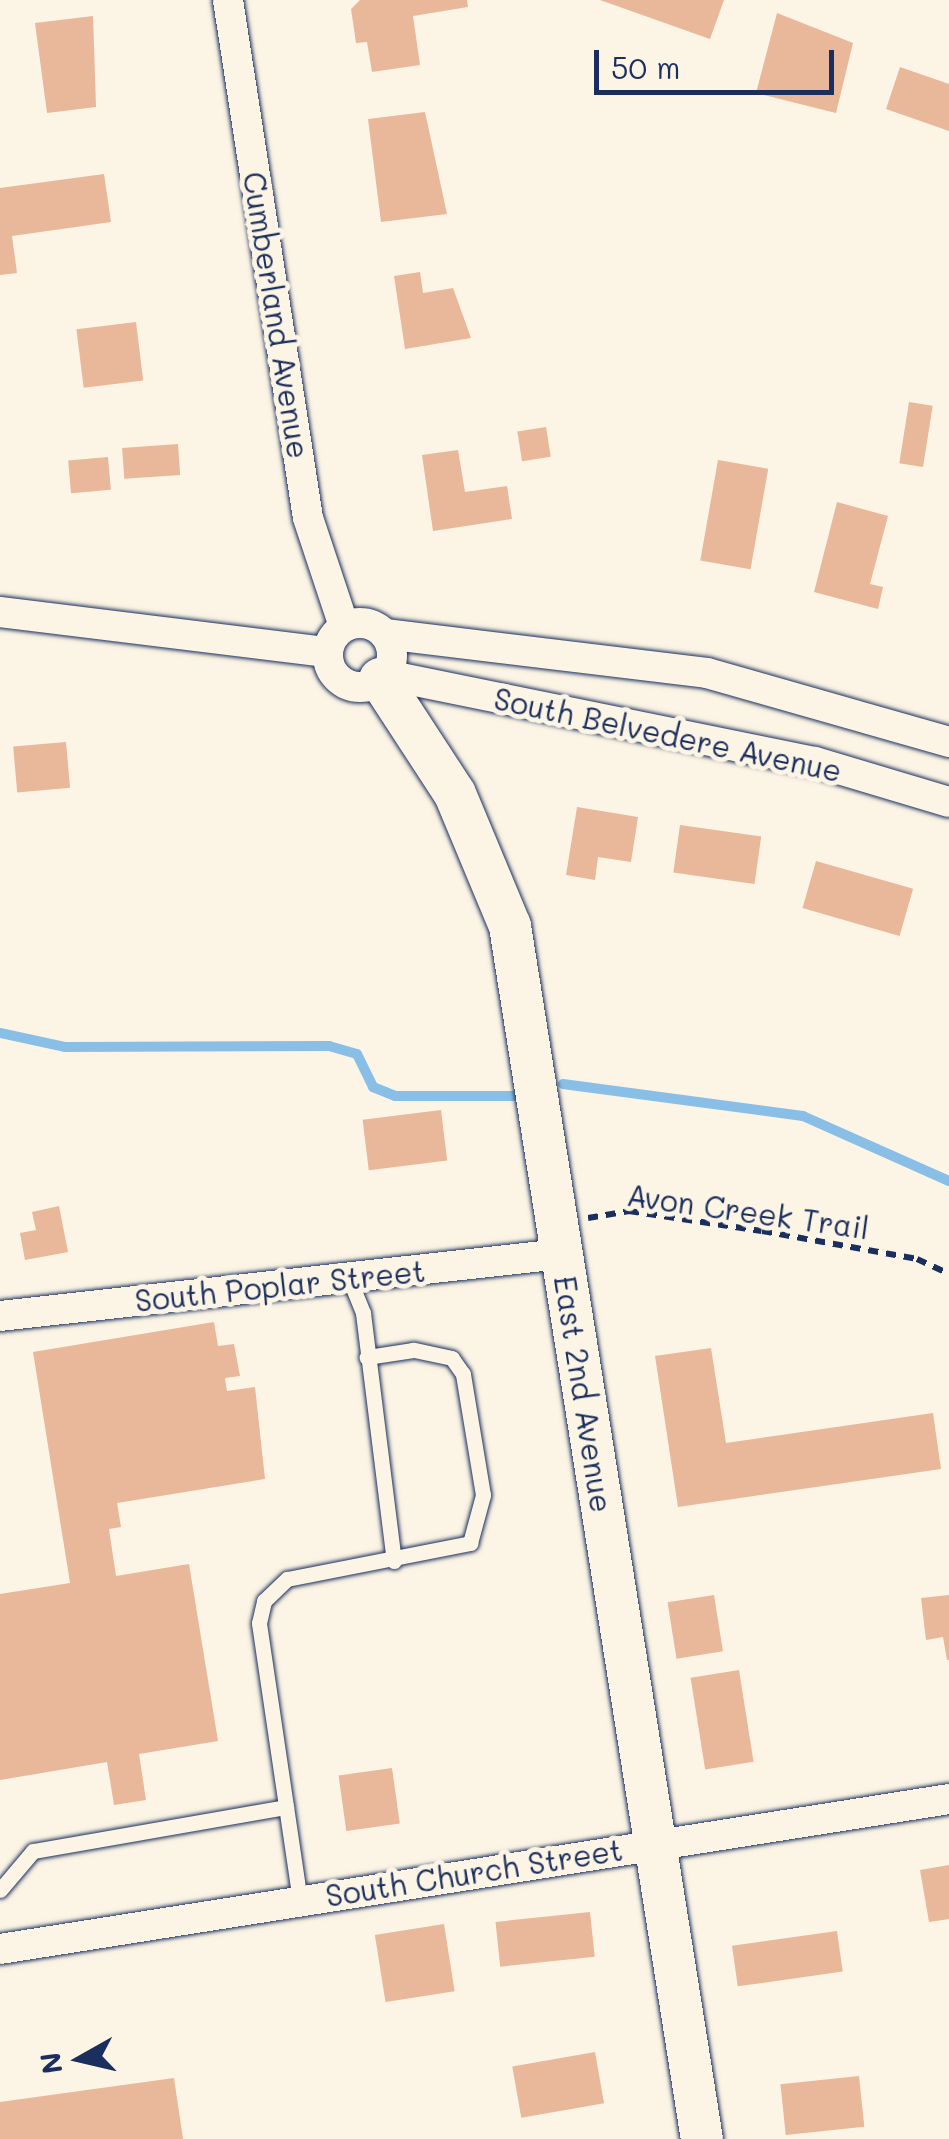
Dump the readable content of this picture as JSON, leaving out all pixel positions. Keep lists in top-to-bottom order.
{
  "streets": {
    "street": [
      "Cumberland Avenue",
      "South Belvedere Avenue",
      "South Poplar Street",
      "East 2nd Avenue",
      "South Church Street"
    ],
    "path": ["Avon Creek Trail"]
  },
  "crossings": [
    ["Cumberland Avenue", "South Belvedere Avenue"],
    ["Cumberland Avenue", "East 2nd Avenue"],
    ["South Belvedere Avenue", "East 2nd Avenue"],
    ["Avon Creek Trail", "South Poplar Street"],
    ["Avon Creek Trail", "East 2nd Avenue"],
    ["South Poplar Street", "East 2nd Avenue"],
    ["East 2nd Avenue", "South Church Street"]
  ],
  "scale_bar": "50 m",
  "north": "left"
}
